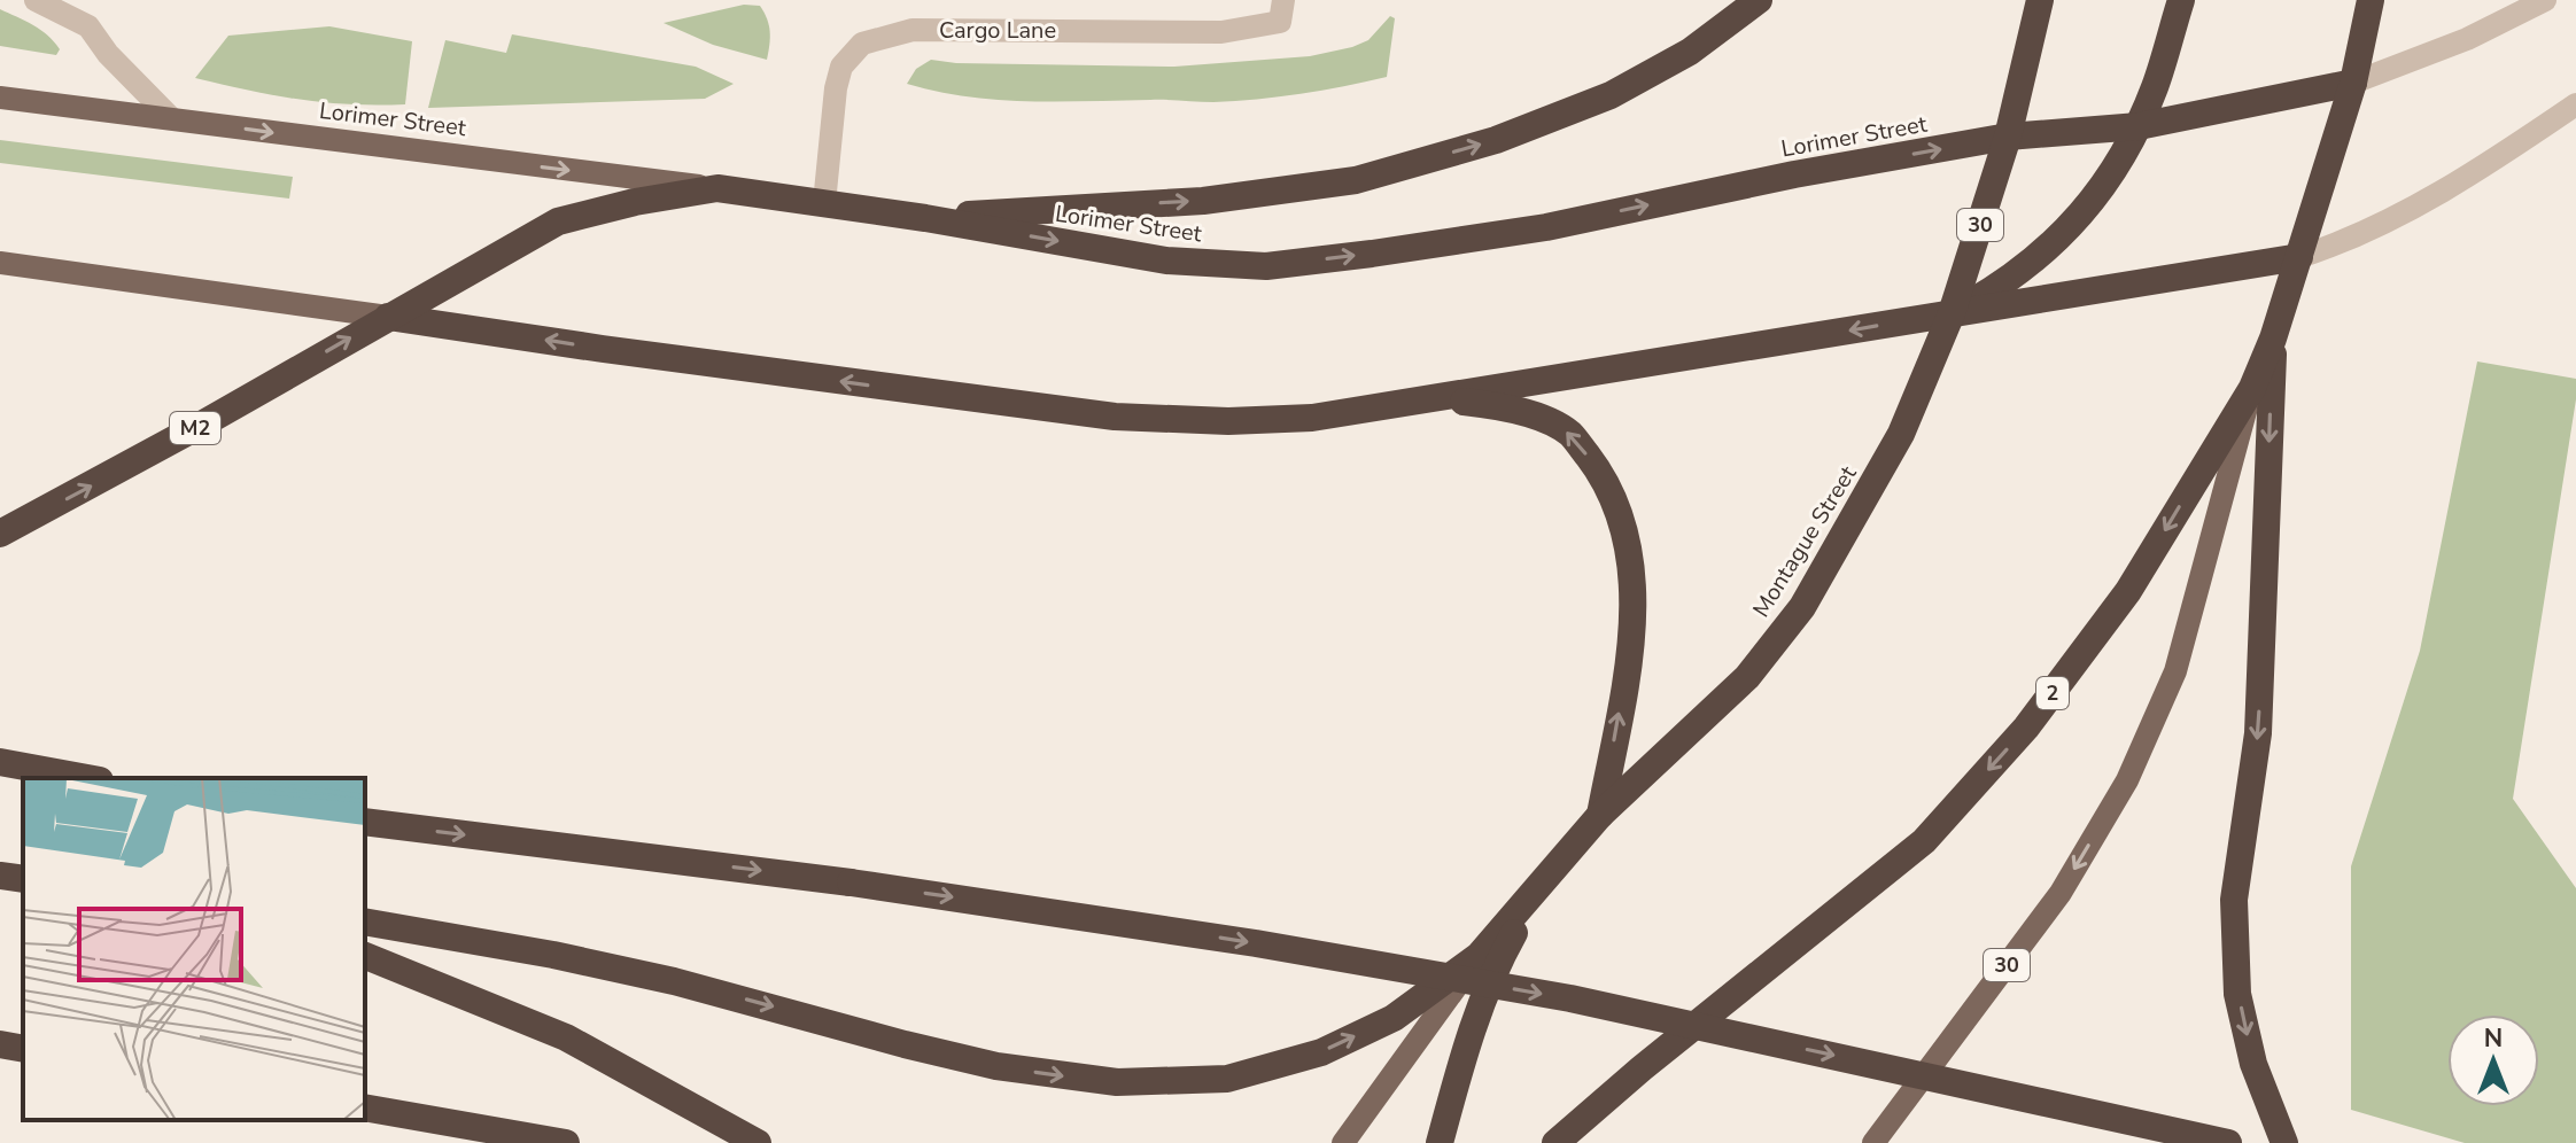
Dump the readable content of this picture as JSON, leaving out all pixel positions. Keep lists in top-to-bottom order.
{
  "streets": {
    "highway": [
      "Lorimer Street",
      "30",
      "M2",
      "Montague Street",
      "2"
    ],
    "street": ["Cargo Lane"]
  },
  "crossings": [
    ["Cargo Lane", "Lorimer Street"],
    ["Lorimer Street", "30"],
    ["Lorimer Street", "Montague Street"],
    ["30", "2"]
  ],
  "one_way": ["Lorimer Street"],
  "north": "top"
}
